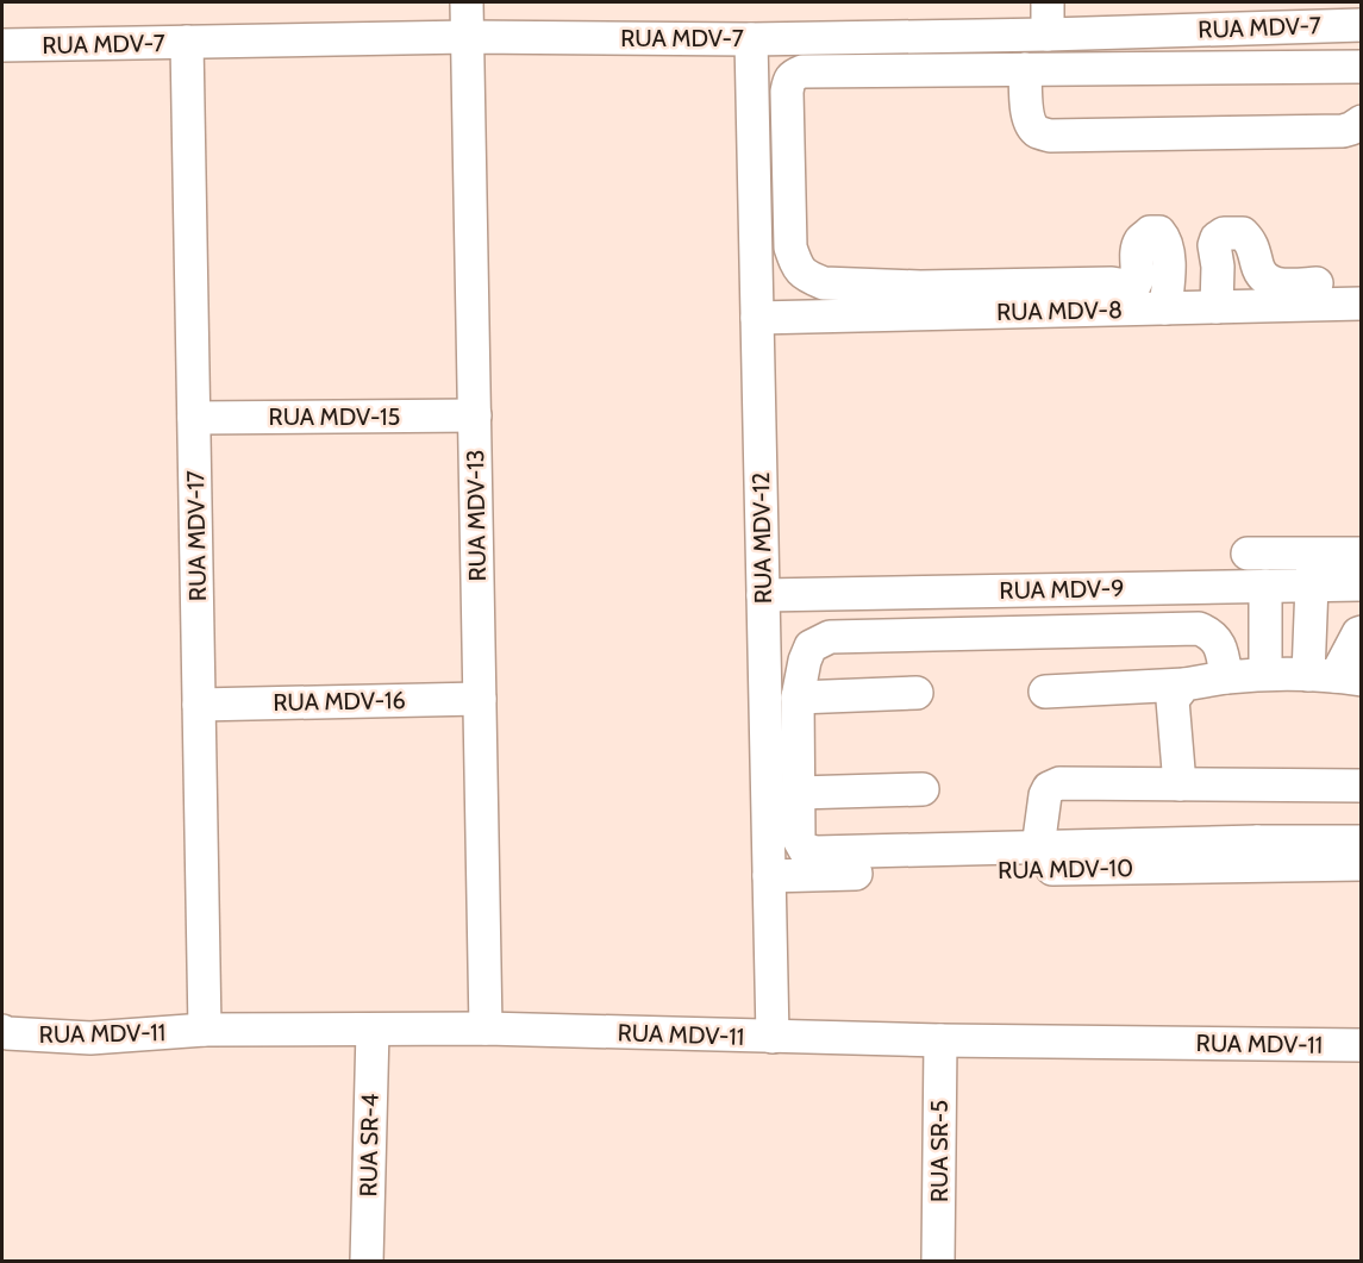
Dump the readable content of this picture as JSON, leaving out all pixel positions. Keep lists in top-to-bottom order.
{
  "streets": {
    "street": [
      "RUA MDV-7",
      "RUA MDV-8",
      "RUA MDV-15",
      "RUA MDV-13",
      "RUA MDV-17",
      "RUA MDV-12",
      "RUA MDV-9",
      "RUA MDV-16",
      "RUA MDV-10",
      "RUA MDV-11",
      "RUA SR-4",
      "RUA SR-5"
    ]
  },
  "crossings": [
    ["RUA MDV-7", "RUA MDV-13"],
    ["RUA MDV-7", "RUA MDV-17"],
    ["RUA MDV-7", "RUA MDV-12"],
    ["RUA MDV-8", "RUA MDV-12"],
    ["RUA MDV-15", "RUA MDV-13"],
    ["RUA MDV-15", "RUA MDV-17"],
    ["RUA MDV-13", "RUA MDV-16"],
    ["RUA MDV-13", "RUA MDV-11"],
    ["RUA MDV-17", "RUA MDV-16"],
    ["RUA MDV-17", "RUA MDV-11"],
    ["RUA MDV-12", "RUA MDV-9"],
    ["RUA MDV-12", "RUA MDV-10"],
    ["RUA MDV-12", "RUA MDV-11"],
    ["RUA MDV-11", "RUA SR-4"],
    ["RUA MDV-11", "RUA SR-5"]
  ]
}
